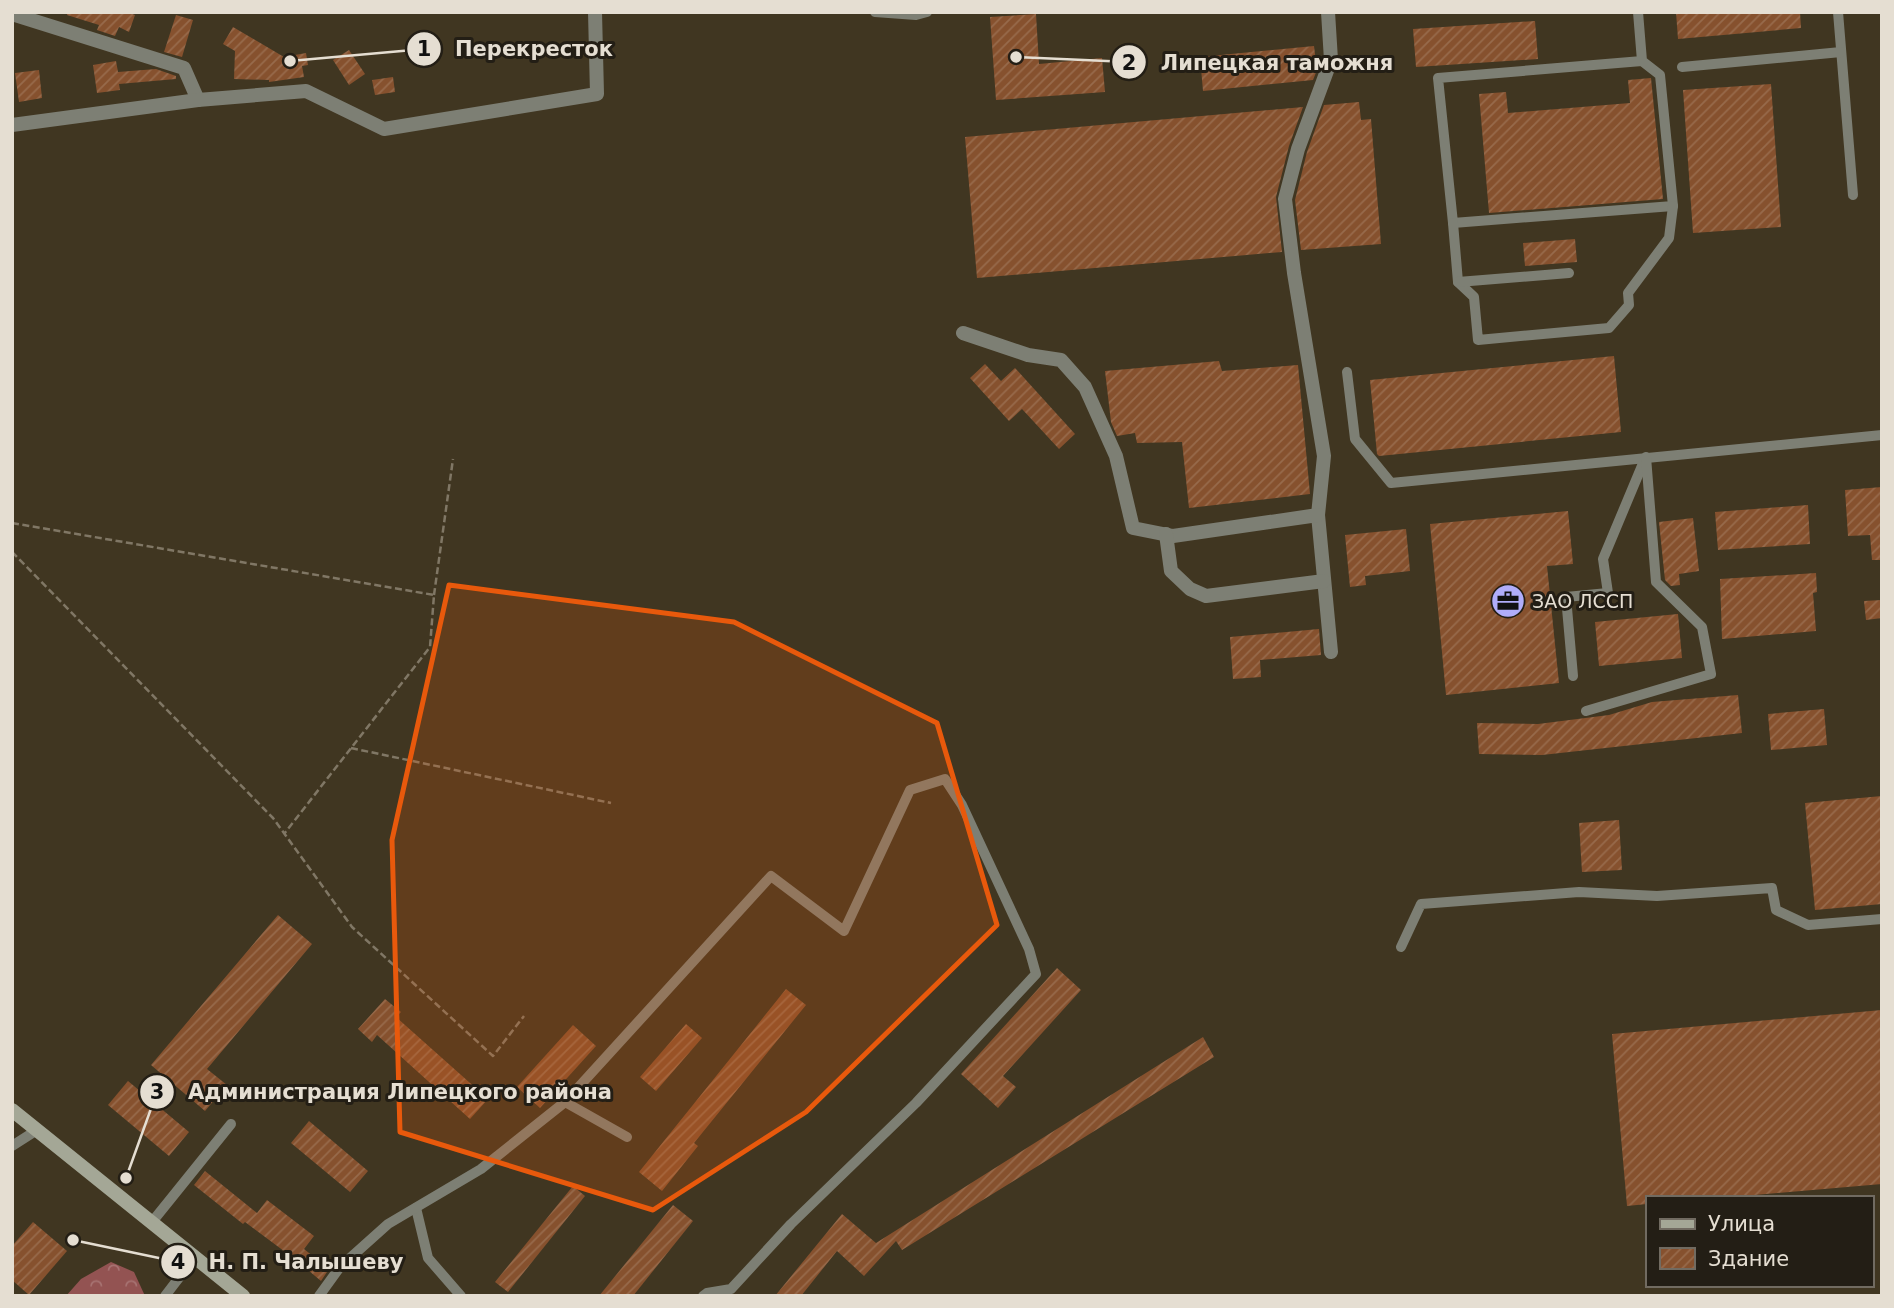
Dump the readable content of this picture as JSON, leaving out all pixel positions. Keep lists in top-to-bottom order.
{
  "places": {
    "other": [
      "Липецкая таможня",
      "Перекресток",
      "Администрация Липецкого района",
      "Н. П. Чалышеву"
    ],
    "office": ["ЗАО ЛССП"]
  },
  "legend": ["Улица", "Здание"]
}
